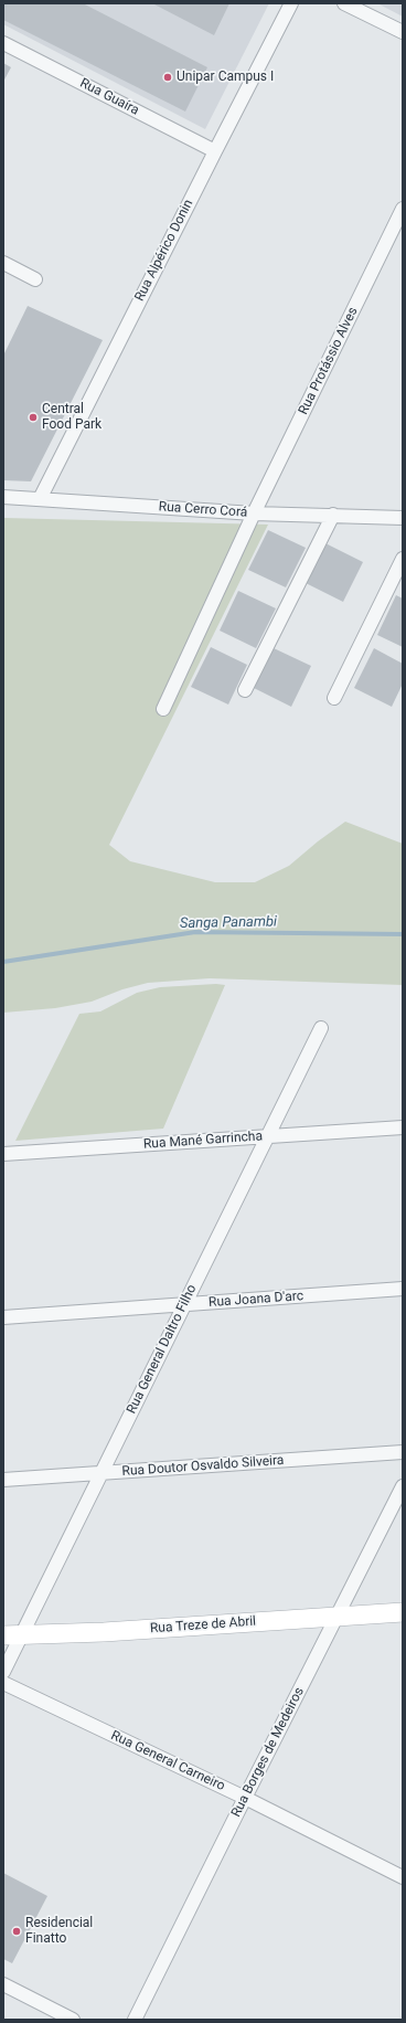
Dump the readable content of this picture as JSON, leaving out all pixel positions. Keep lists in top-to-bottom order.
{
  "streets": {
    "street": [
      "Rua Guaíra",
      "Rua Alpérico Donin",
      "Rua Protássio Alves",
      "Rua Cerro Corá",
      "Rua Mané Garrincha",
      "Rua Joana D'arc",
      "Rua General Daltro Filho",
      "Rua Doutor Osvaldo Silveira",
      "Rua Treze de Abril",
      "Rua Borges de Medeiros",
      "Rua General Carneiro"
    ]
  },
  "crossings": [
    ["Rua Guaíra", "Rua Alpérico Donin"],
    ["Rua Alpérico Donin", "Rua Cerro Corá"],
    ["Rua Protássio Alves", "Rua Cerro Corá"],
    ["Rua Mané Garrincha", "Rua General Daltro Filho"],
    ["Rua Joana D'arc", "Rua General Daltro Filho"],
    ["Rua General Daltro Filho", "Rua Doutor Osvaldo Silveira"],
    ["Rua General Daltro Filho", "Rua Treze de Abril"],
    ["Rua Treze de Abril", "Rua Borges de Medeiros"],
    ["Rua Borges de Medeiros", "Rua General Carneiro"]
  ],
  "water": ["Sanga Panambi"],
  "places": ["Unipar Campus I", "Central Food Park", "Residencial Finatto"]
}
